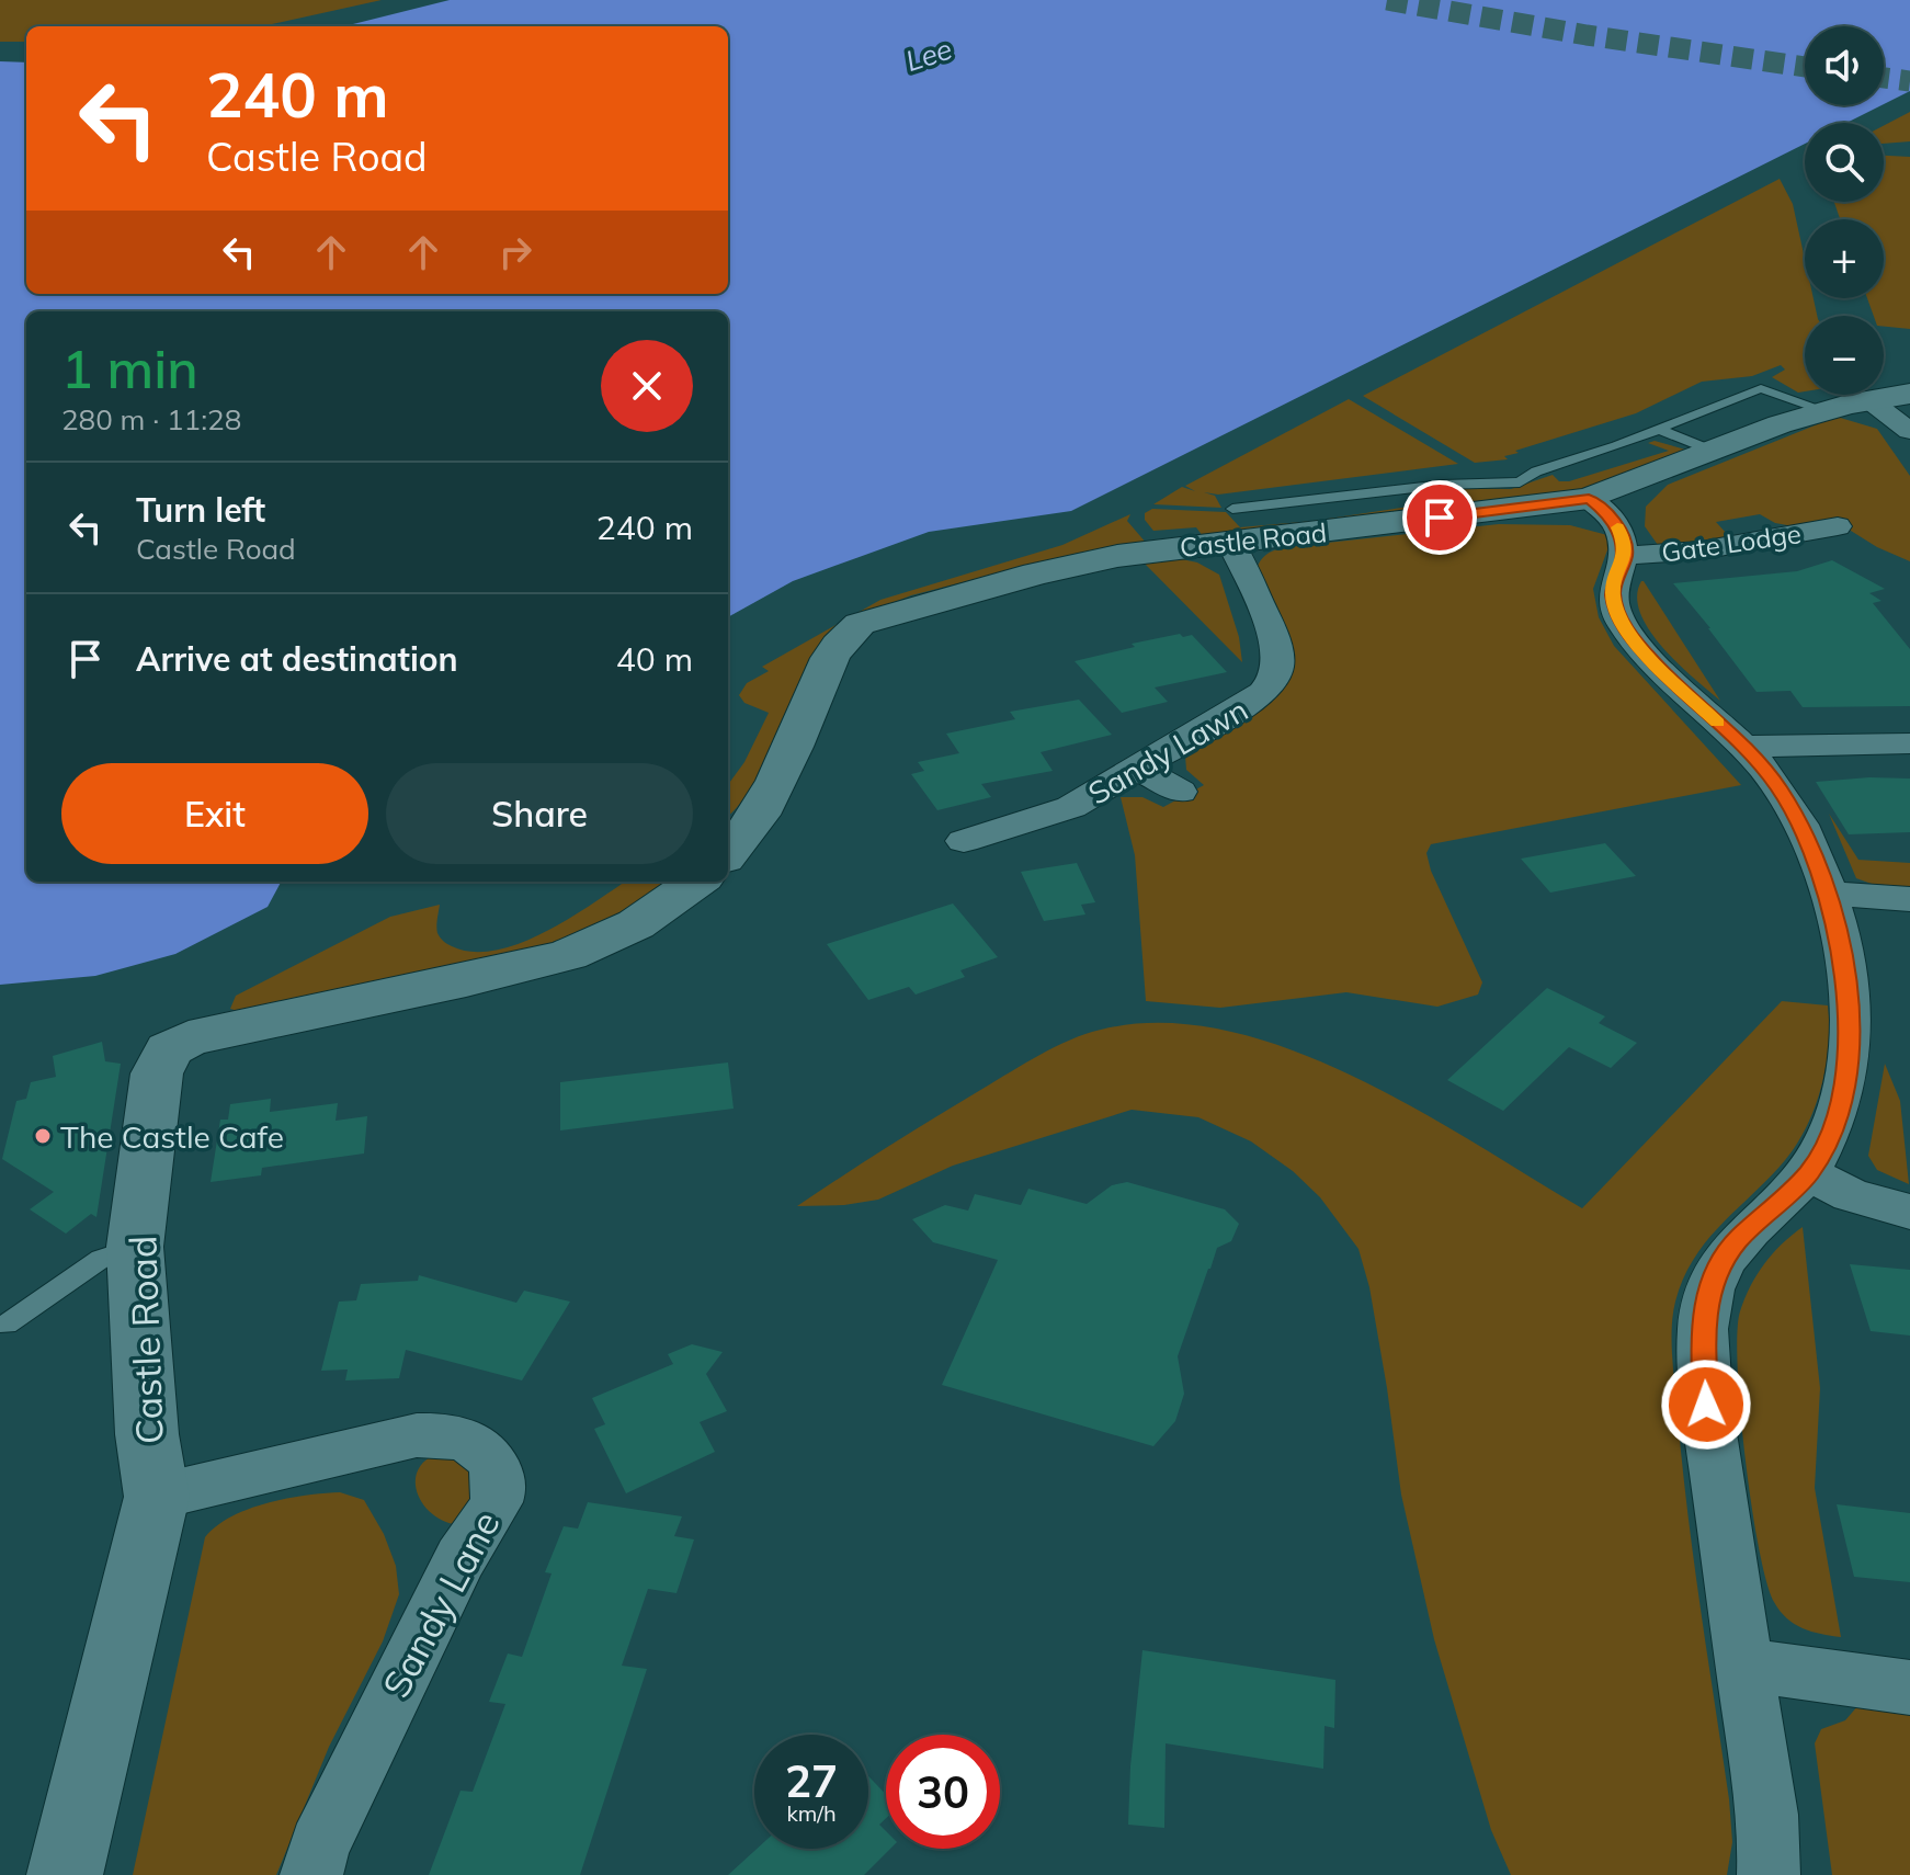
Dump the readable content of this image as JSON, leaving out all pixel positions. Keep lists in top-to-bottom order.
{
  "streets": {
    "street": [
      "Castle Road",
      "Gate Lodge",
      "Sandy Lawn",
      "Sandy Lane"
    ]
  },
  "crossings": [
    ["Castle Road", "Gate Lodge"],
    ["Castle Road", "Sandy Lawn"],
    ["Castle Road", "Sandy Lane"]
  ],
  "water": ["Lee"],
  "places": ["The Castle Cafe"],
  "page": {
    "map_buttons": ["+", "−"],
    "turn": ["240 m", "Castle Road"],
    "heading": ["1 min", "280 m · 11:28"],
    "list": [
      {
        "name": "Turn left",
        "note": "Castle Road",
        "value": "240 m"
      },
      {
        "name": "Arrive at destination",
        "value": "40 m"
      }
    ],
    "buttons": ["Exit", "Share"],
    "speed": "27 km/h",
    "limit": "30"
  }
}
